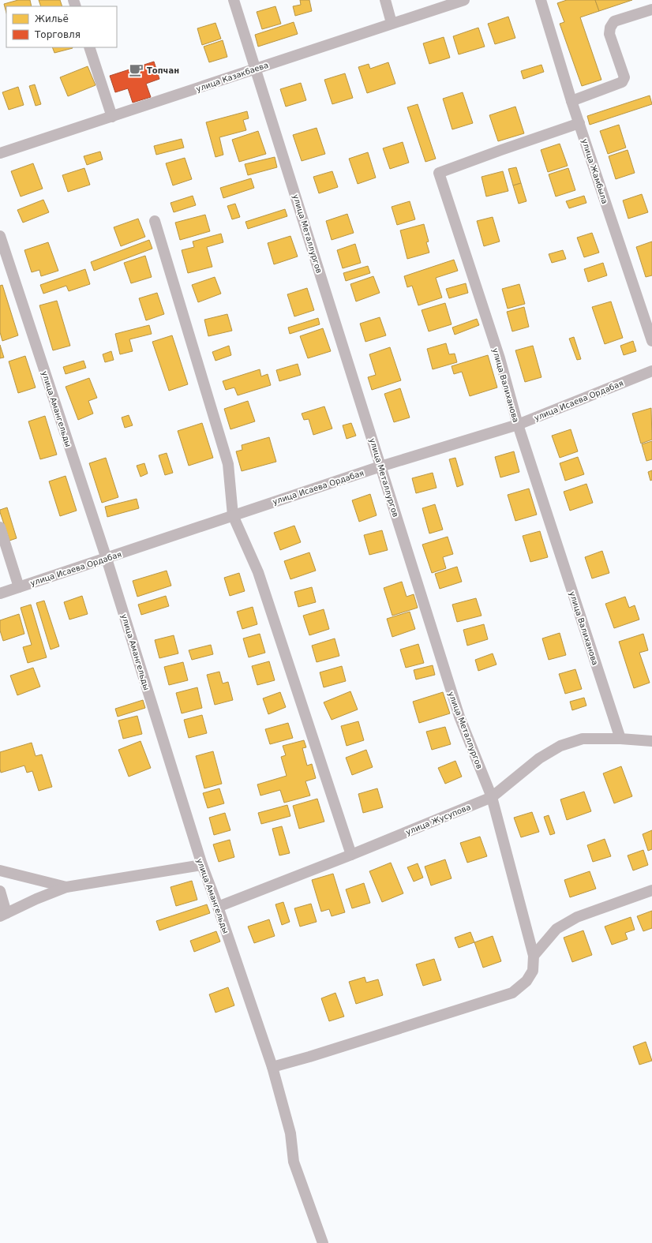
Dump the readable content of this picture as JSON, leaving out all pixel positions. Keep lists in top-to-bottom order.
{
  "streets": {
    "street": [
      "улица Казакбаева",
      "улица Жамбыла",
      "улица Металлургов",
      "улица Валиханова",
      "улица Исаева Ордабая",
      "улица Амангельды",
      "улица Жусупова"
    ]
  },
  "crossings": [
    ["улица Казакбаева", "улица Металлургов"],
    ["улица Жамбыла", "улица Валиханова"],
    ["улица Металлургов", "улица Исаева Ордабая"],
    ["улица Металлургов", "улица Амангельды"],
    ["улица Металлургов", "улица Жусупова"],
    ["улица Валиханова", "улица Исаева Ордабая"],
    ["улица Валиханова", "улица Жусупова"],
    ["улица Исаева Ордабая", "улица Амангельды"],
    ["улица Амангельды", "улица Жусупова"]
  ],
  "places": {
    "cafe": ["Топчан"]
  },
  "legend": ["Жильё", "Торговля"]
}
